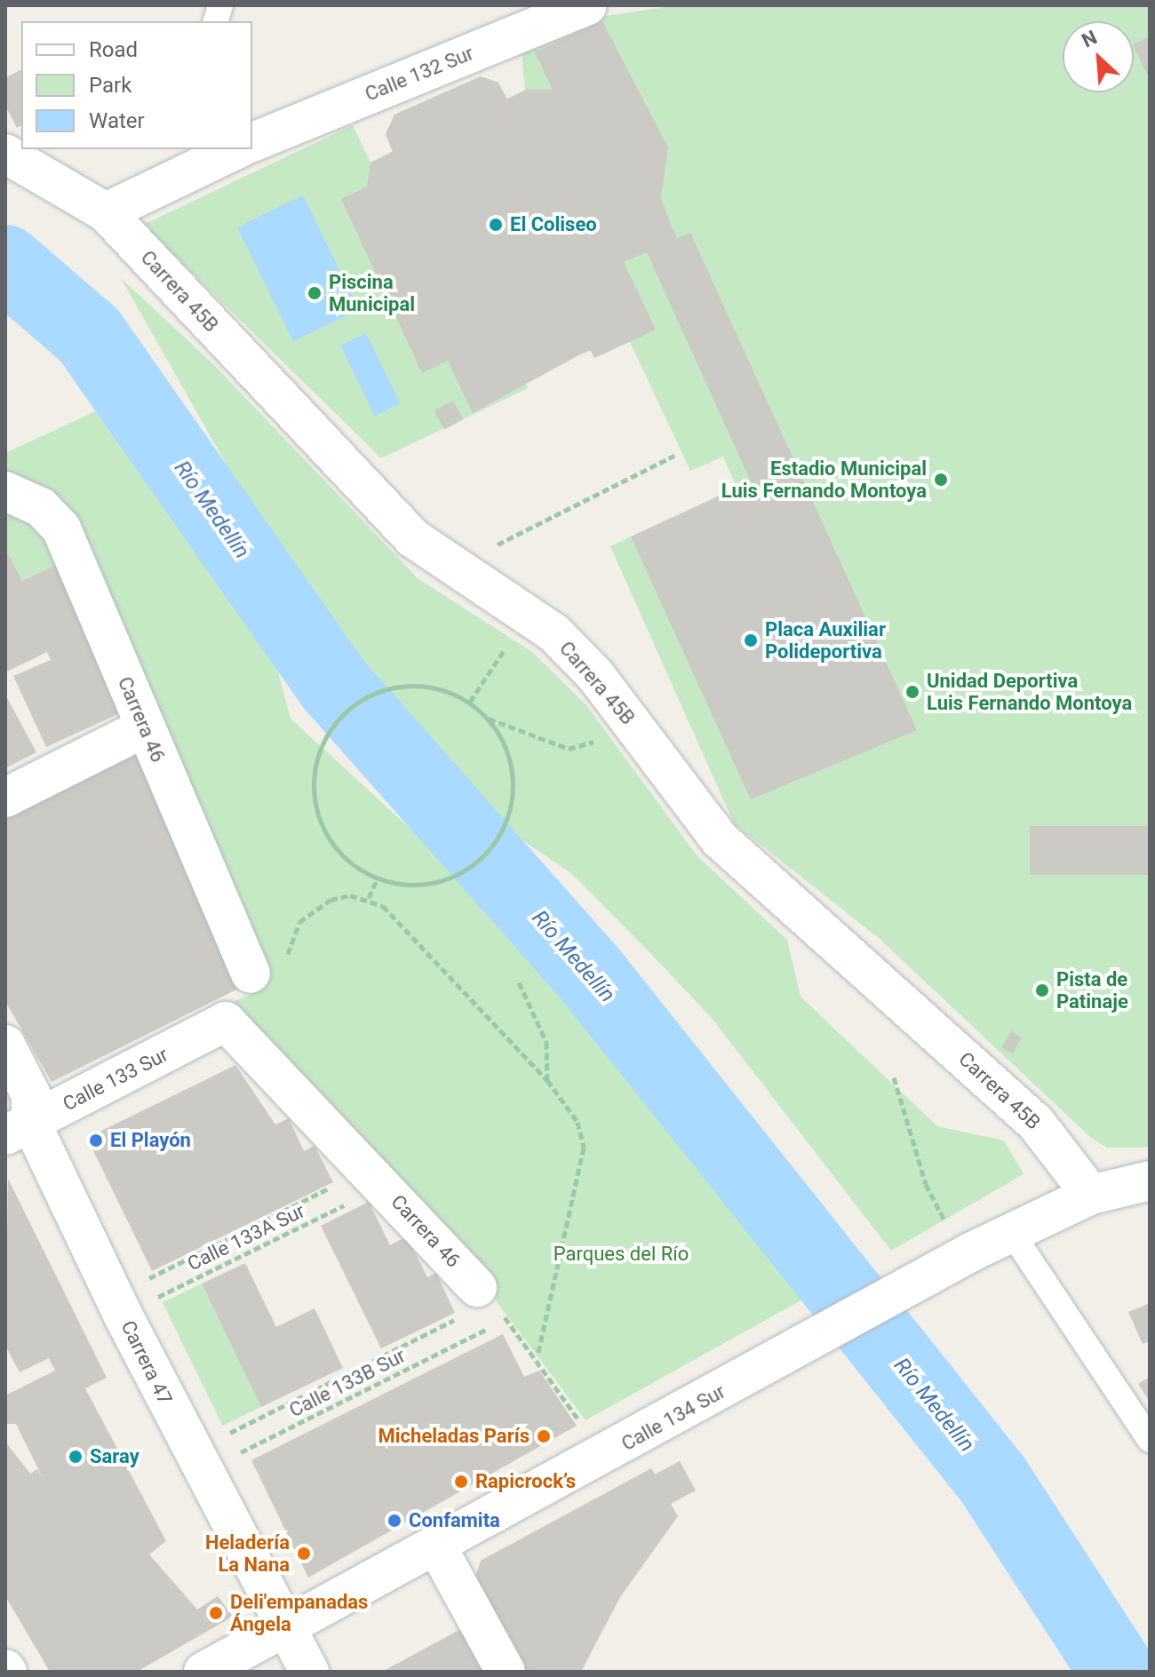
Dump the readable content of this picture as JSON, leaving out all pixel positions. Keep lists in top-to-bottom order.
{
  "streets": {
    "street": [
      "Calle 132 Sur",
      "Carrera 45B",
      "Carrera 46",
      "Calle 133 Sur",
      "Carrera 47",
      "Calle 134 Sur"
    ],
    "path": ["Calle 133A Sur", "Calle 133B Sur"]
  },
  "crossings": [
    ["Carrera 45B", "Calle 134 Sur"],
    ["Carrera 46", "Calle 133 Sur"],
    ["Carrera 46", "Calle 133A Sur"],
    ["Carrera 46", "Calle 133B Sur"],
    ["Calle 133 Sur", "Carrera 47"],
    ["Calle 133A Sur", "Carrera 47"],
    ["Carrera 47", "Calle 133B Sur"],
    ["Carrera 47", "Calle 134 Sur"]
  ],
  "water": ["Río Medellín"],
  "parks": ["Parques del Río"],
  "places": [
    "El Coliseo",
    "Piscina Municipal",
    "Estadio Municipal Luis Fernando Montoya",
    "Placa Auxiliar Polideportiva",
    "Unidad Deportiva Luis Fernando Montoya",
    "Pista de Patinaje",
    "El Playón",
    "Micheladas París",
    "Saray",
    "Rapicrock’s",
    "Confamita",
    "Heladería La Nana",
    "Deli'empanadas Ángela"
  ],
  "legend": ["Road", "Park", "Water"],
  "north": "top left"
}
